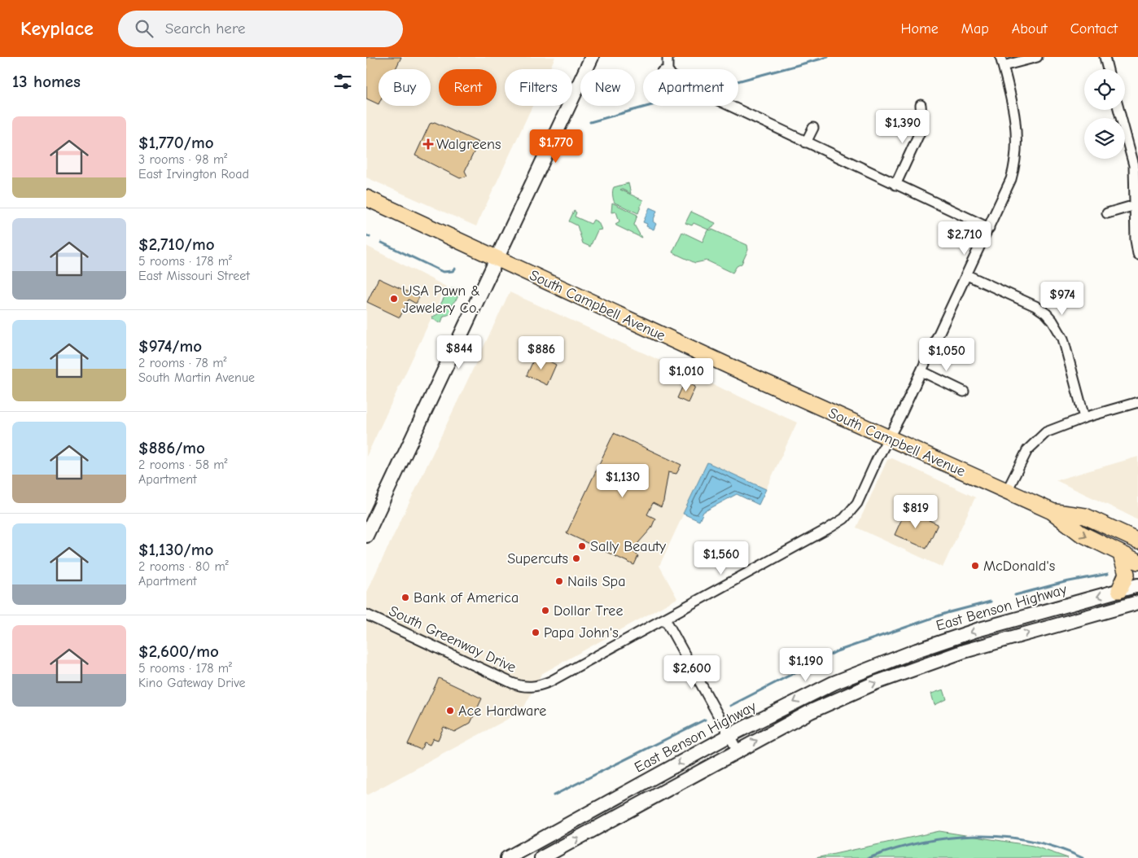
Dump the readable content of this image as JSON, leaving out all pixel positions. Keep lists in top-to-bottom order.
{
  "streets": {
    "main road": ["South Campbell Avenue", "East Benson Highway"],
    "street": ["South Greenway Drive"]
  },
  "places": {
    "health": ["Walgreens"],
    "other": [
      "USA Pawn & Jewelery Co.",
      "Sally Beauty",
      "Supercuts",
      "McDonald's",
      "Nails Spa",
      "Bank of America",
      "Dollar Tree",
      "Papa John's",
      "Ace Hardware"
    ]
  },
  "page": {
    "header": "Keyplace",
    "search": "Search here",
    "nav": [
      "Home",
      "Map",
      "About",
      "Contact"
    ],
    "heading": "13 homes",
    "chip": [
      "Buy",
      "Rent",
      "Filters",
      "New",
      "Apartment"
    ],
    "list": [
      {
        "name": "$1,770/mo",
        "note": "3 rooms · 98 m² · East Irvington Road"
      },
      {
        "name": "$2,710/mo",
        "note": "5 rooms · 178 m² · East Missouri Street"
      },
      {
        "name": "$974/mo",
        "note": "2 rooms · 78 m² · South Martin Avenue"
      },
      {
        "name": "$886/mo",
        "note": "2 rooms · 58 m² · Apartment"
      },
      {
        "name": "$1,130/mo",
        "note": "2 rooms · 80 m² · Apartment"
      },
      {
        "name": "$2,600/mo",
        "note": "5 rooms · 178 m² · Kino Gateway Drive"
      }
    ],
    "price": [
      "$1,390",
      "$1,770",
      "$2,710",
      "$974",
      "$844",
      "$886",
      "$1,050",
      "$1,010",
      "$1,130",
      "$819",
      "$1,560",
      "$1,190",
      "$2,600"
    ]
  }
}
